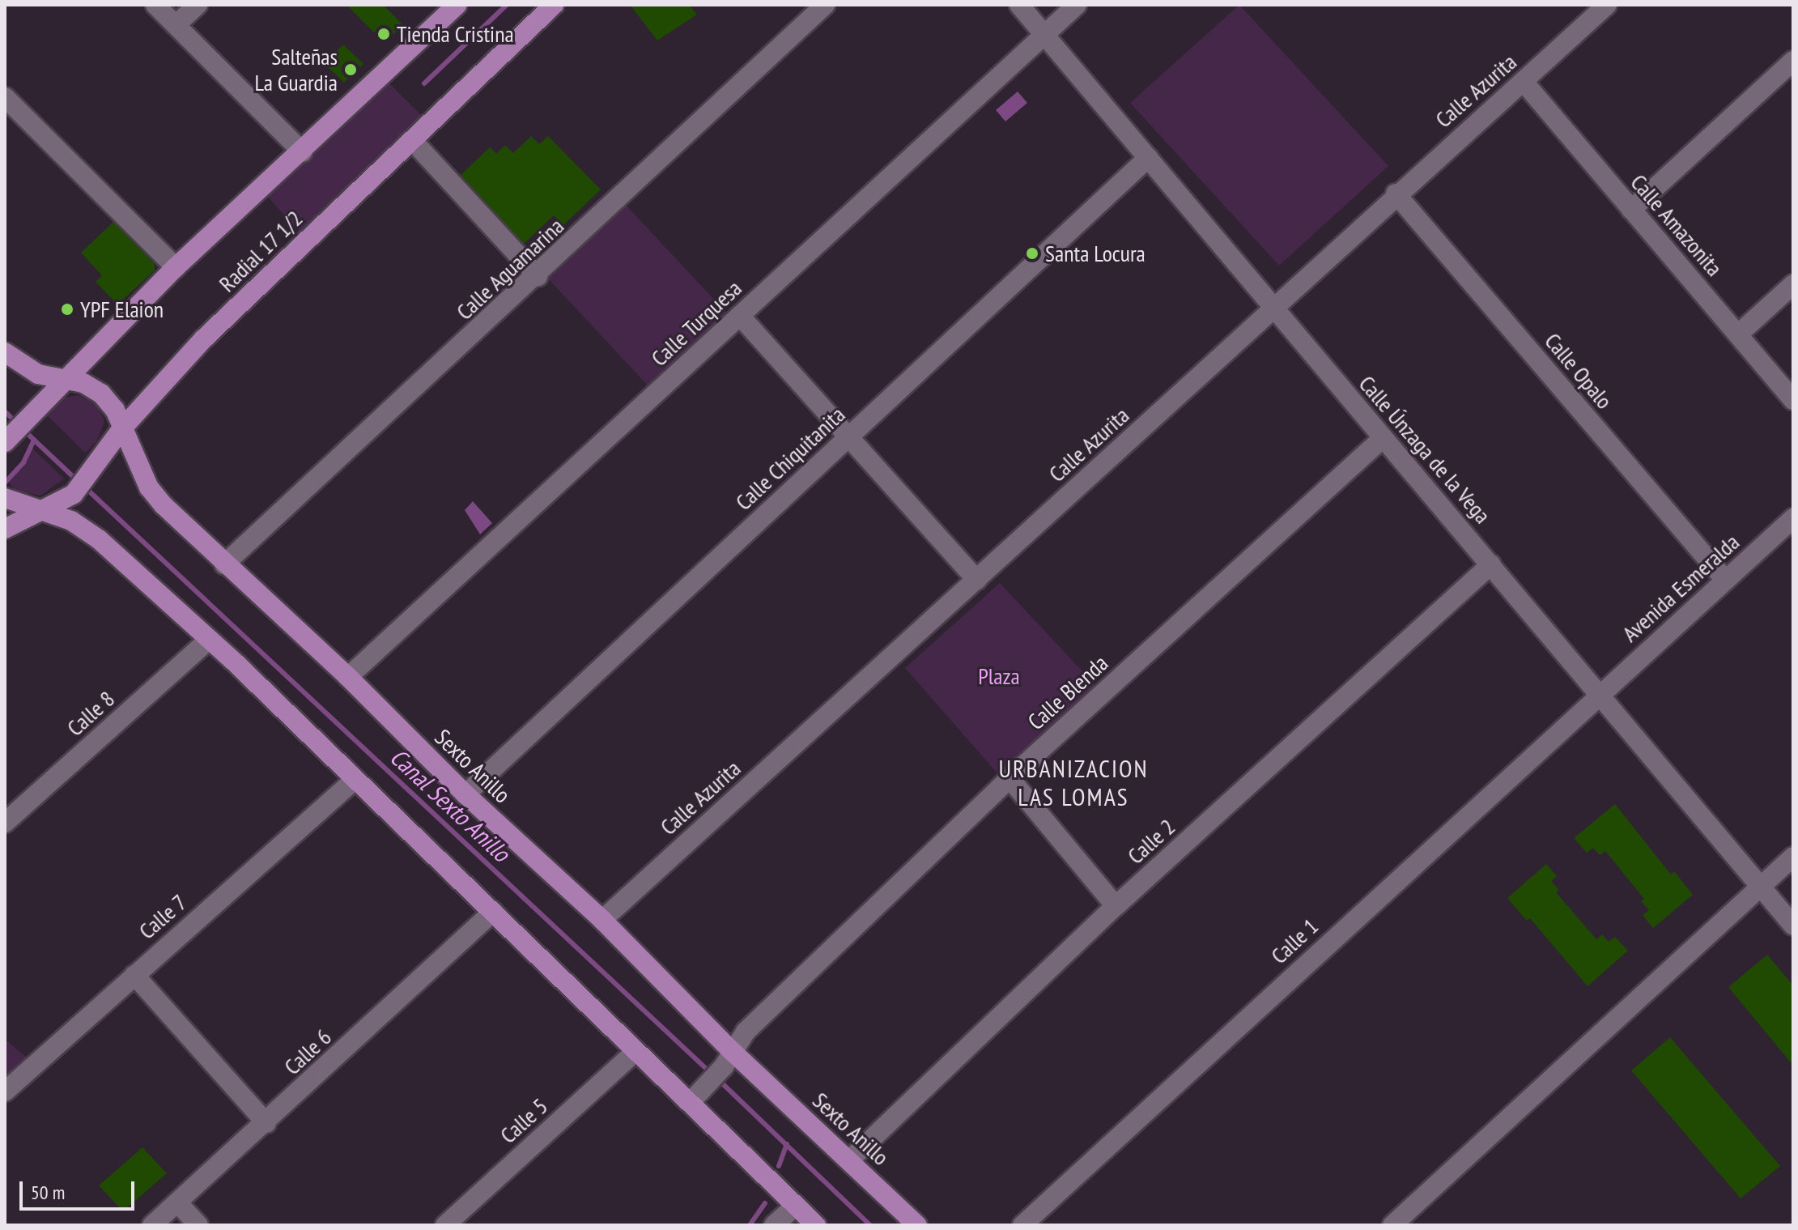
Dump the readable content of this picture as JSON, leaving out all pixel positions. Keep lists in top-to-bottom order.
{
  "streets": {
    "main road": ["Radial 17 1/2", "Sexto Anillo"],
    "street": [
      "Calle Azurita",
      "Calle Amazonita",
      "Calle Aguamarina",
      "Calle Turquesa",
      "Calle Opalo",
      "Calle Únzaga de la Vega",
      "Calle Chiquitanita",
      "Avenida Esmeralda",
      "Calle Blenda",
      "Calle 8",
      "Calle 2",
      "Calle 7",
      "Calle 1",
      "Calle 6",
      "Calle 5"
    ]
  },
  "crossings": [
    ["Calle Azurita", "Calle Amazonita"],
    ["Calle Azurita", "Calle Opalo"],
    ["Calle Azurita", "Calle Únzaga de la Vega"],
    ["Calle Azurita", "Sexto Anillo"],
    ["Radial 17 1/2", "Sexto Anillo"],
    ["Calle Aguamarina", "Sexto Anillo"],
    ["Calle Turquesa", "Calle Únzaga de la Vega"],
    ["Calle Turquesa", "Sexto Anillo"],
    ["Calle Opalo", "Avenida Esmeralda"],
    ["Calle Únzaga de la Vega", "Calle Chiquitanita"],
    ["Calle Únzaga de la Vega", "Avenida Esmeralda"],
    ["Calle Únzaga de la Vega", "Calle Blenda"],
    ["Calle Únzaga de la Vega", "Calle 2"],
    ["Calle Únzaga de la Vega", "Calle 1"],
    ["Calle Chiquitanita", "Sexto Anillo"],
    ["Avenida Esmeralda", "Calle 1"],
    ["Calle Blenda", "Sexto Anillo"],
    ["Sexto Anillo", "Calle 2"]
  ],
  "districts": ["URBANIZACION LAS LOMAS"],
  "water": ["Canal Sexto Anillo"],
  "parks": ["Plaza"],
  "places": [
    "Tienda Cristina",
    "Salteñas La Guardia",
    "Santa Locura",
    "YPF Elaion"
  ],
  "scale_bar": "50 m"
}
